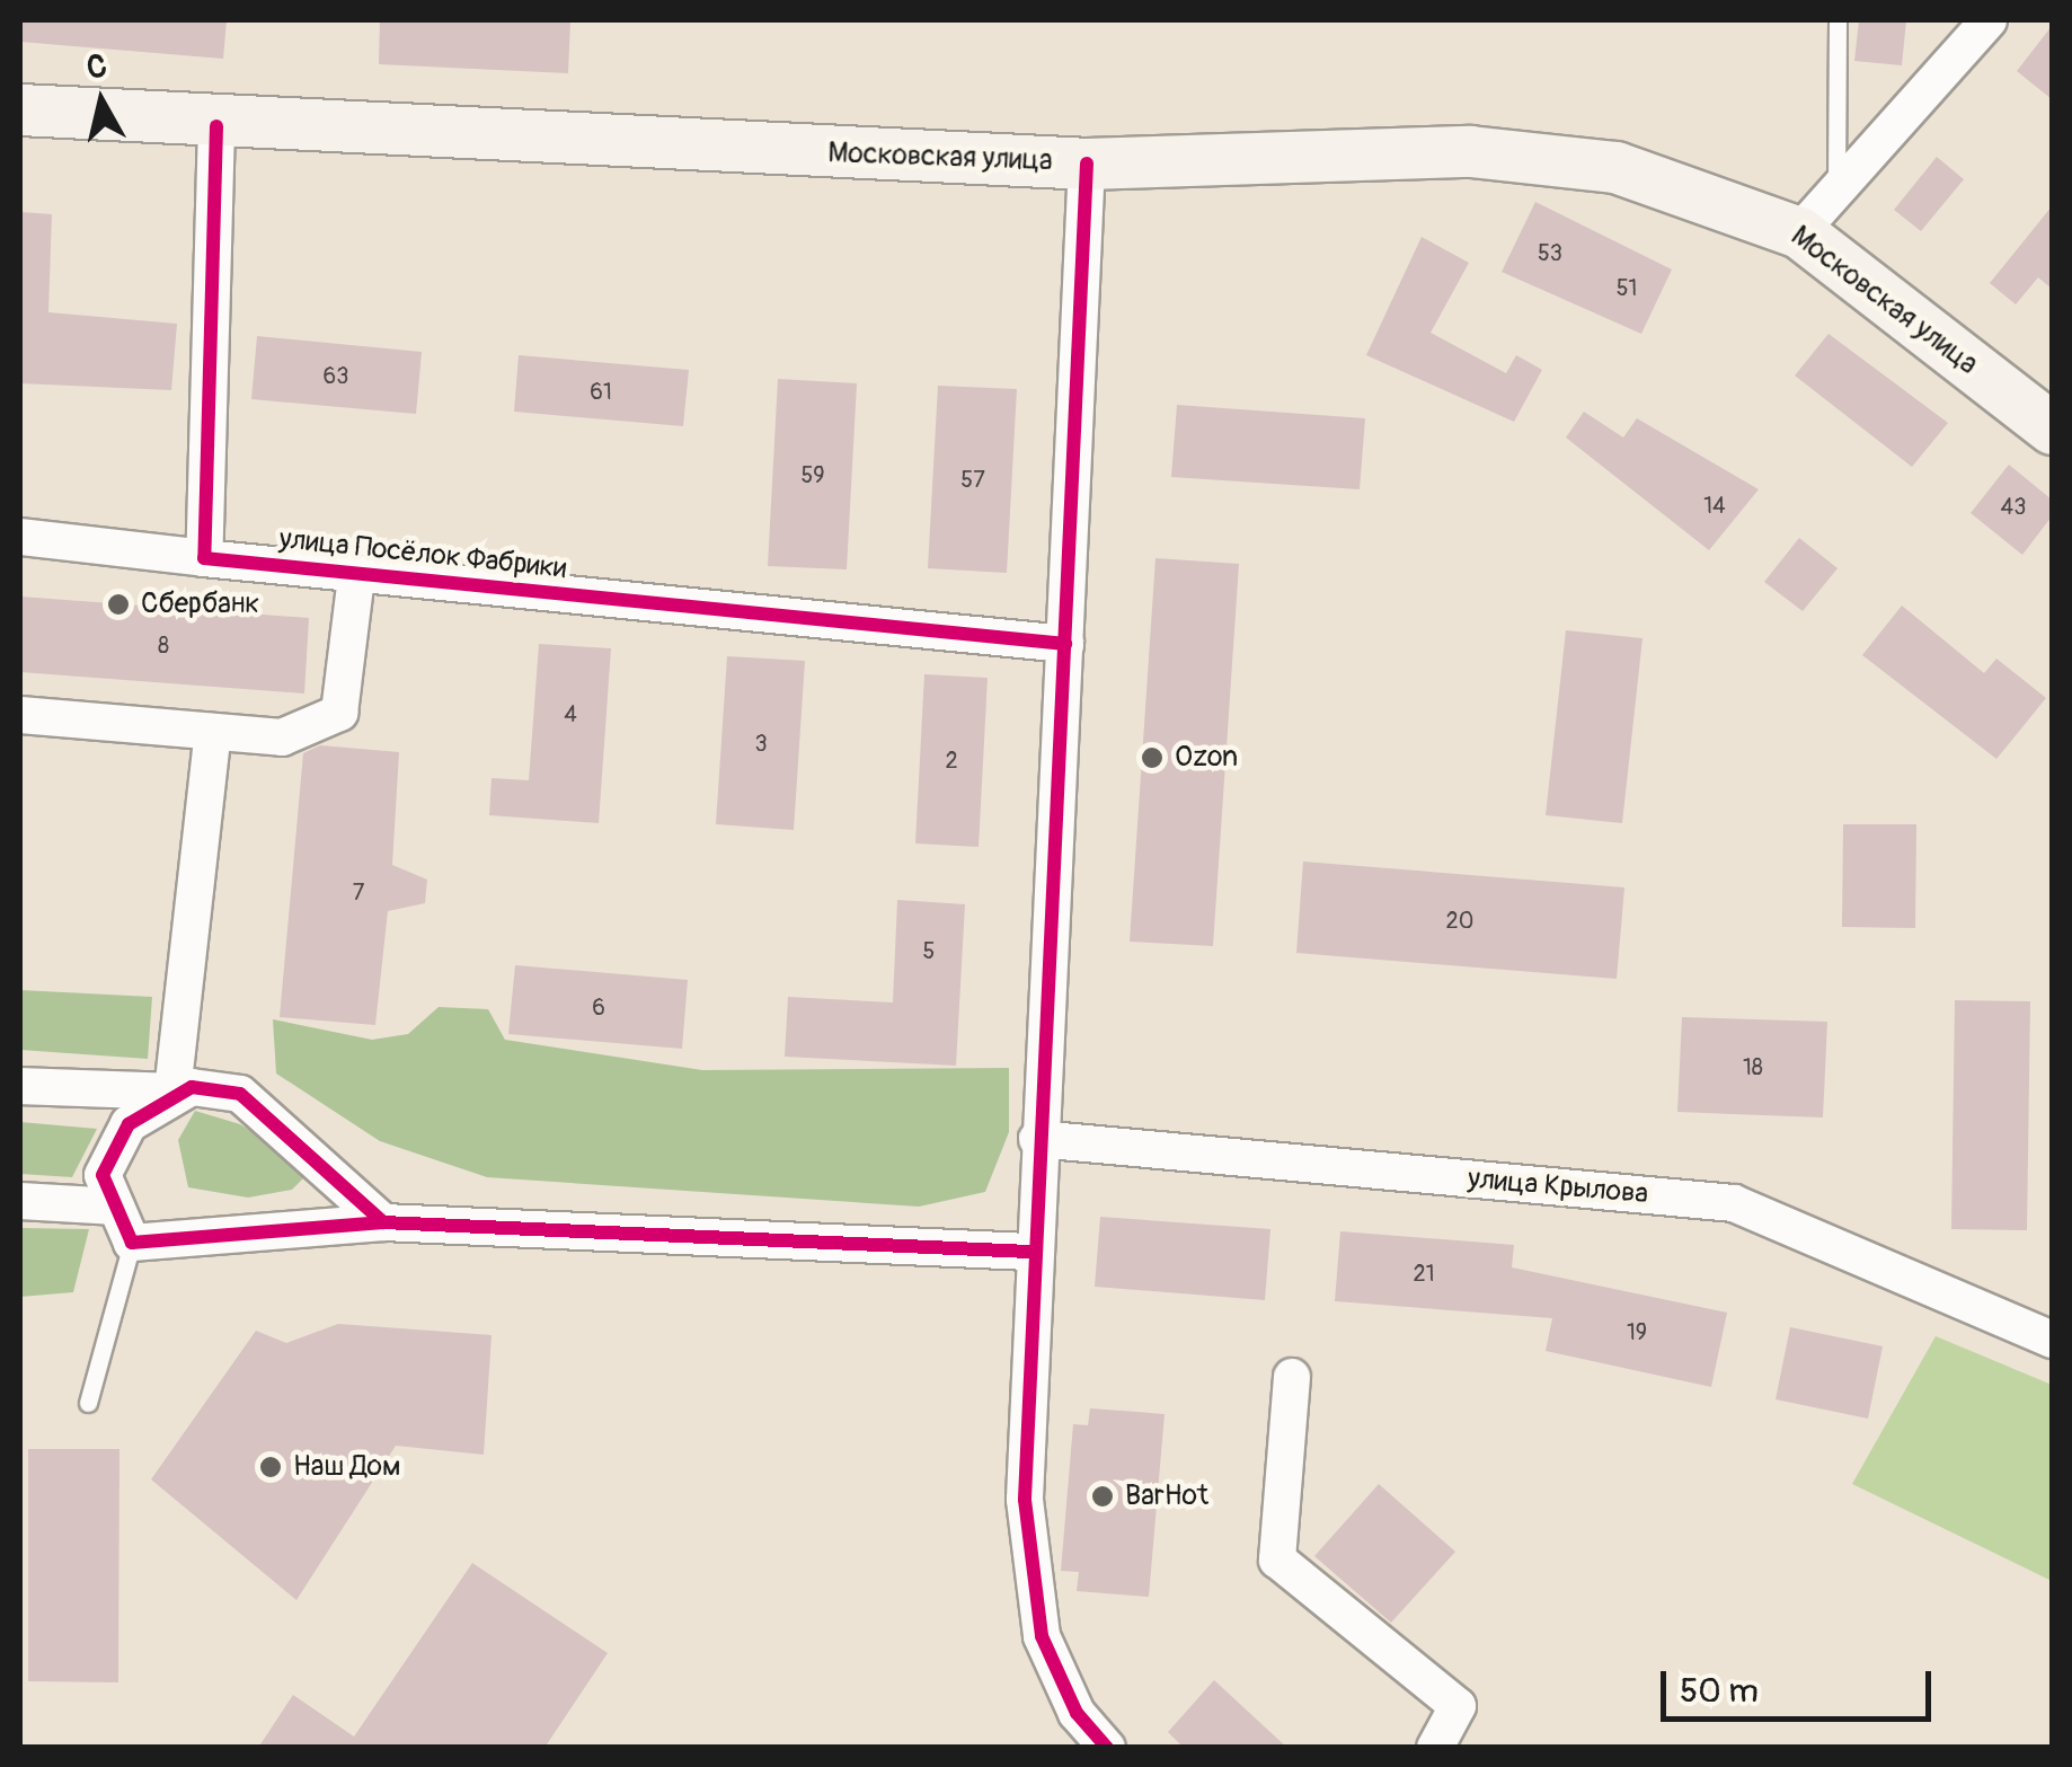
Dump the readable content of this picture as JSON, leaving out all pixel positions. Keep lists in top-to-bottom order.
{
  "streets": {
    "main road": ["Московская улица"],
    "street": ["улица Посёлок Фабрики", "улица Крылова"]
  },
  "places": [
    "Сбербанк",
    "Ozon",
    "Наш Дом",
    "BarHot"
  ],
  "house_numbers": [
    "53",
    "51",
    "63",
    "61",
    "59",
    "57",
    "14",
    "43",
    "8",
    "4",
    "3",
    "2",
    "7",
    "20",
    "5",
    "6",
    "18",
    "21",
    "19"
  ],
  "scale_bar": "50 m",
  "north": "top"
}
